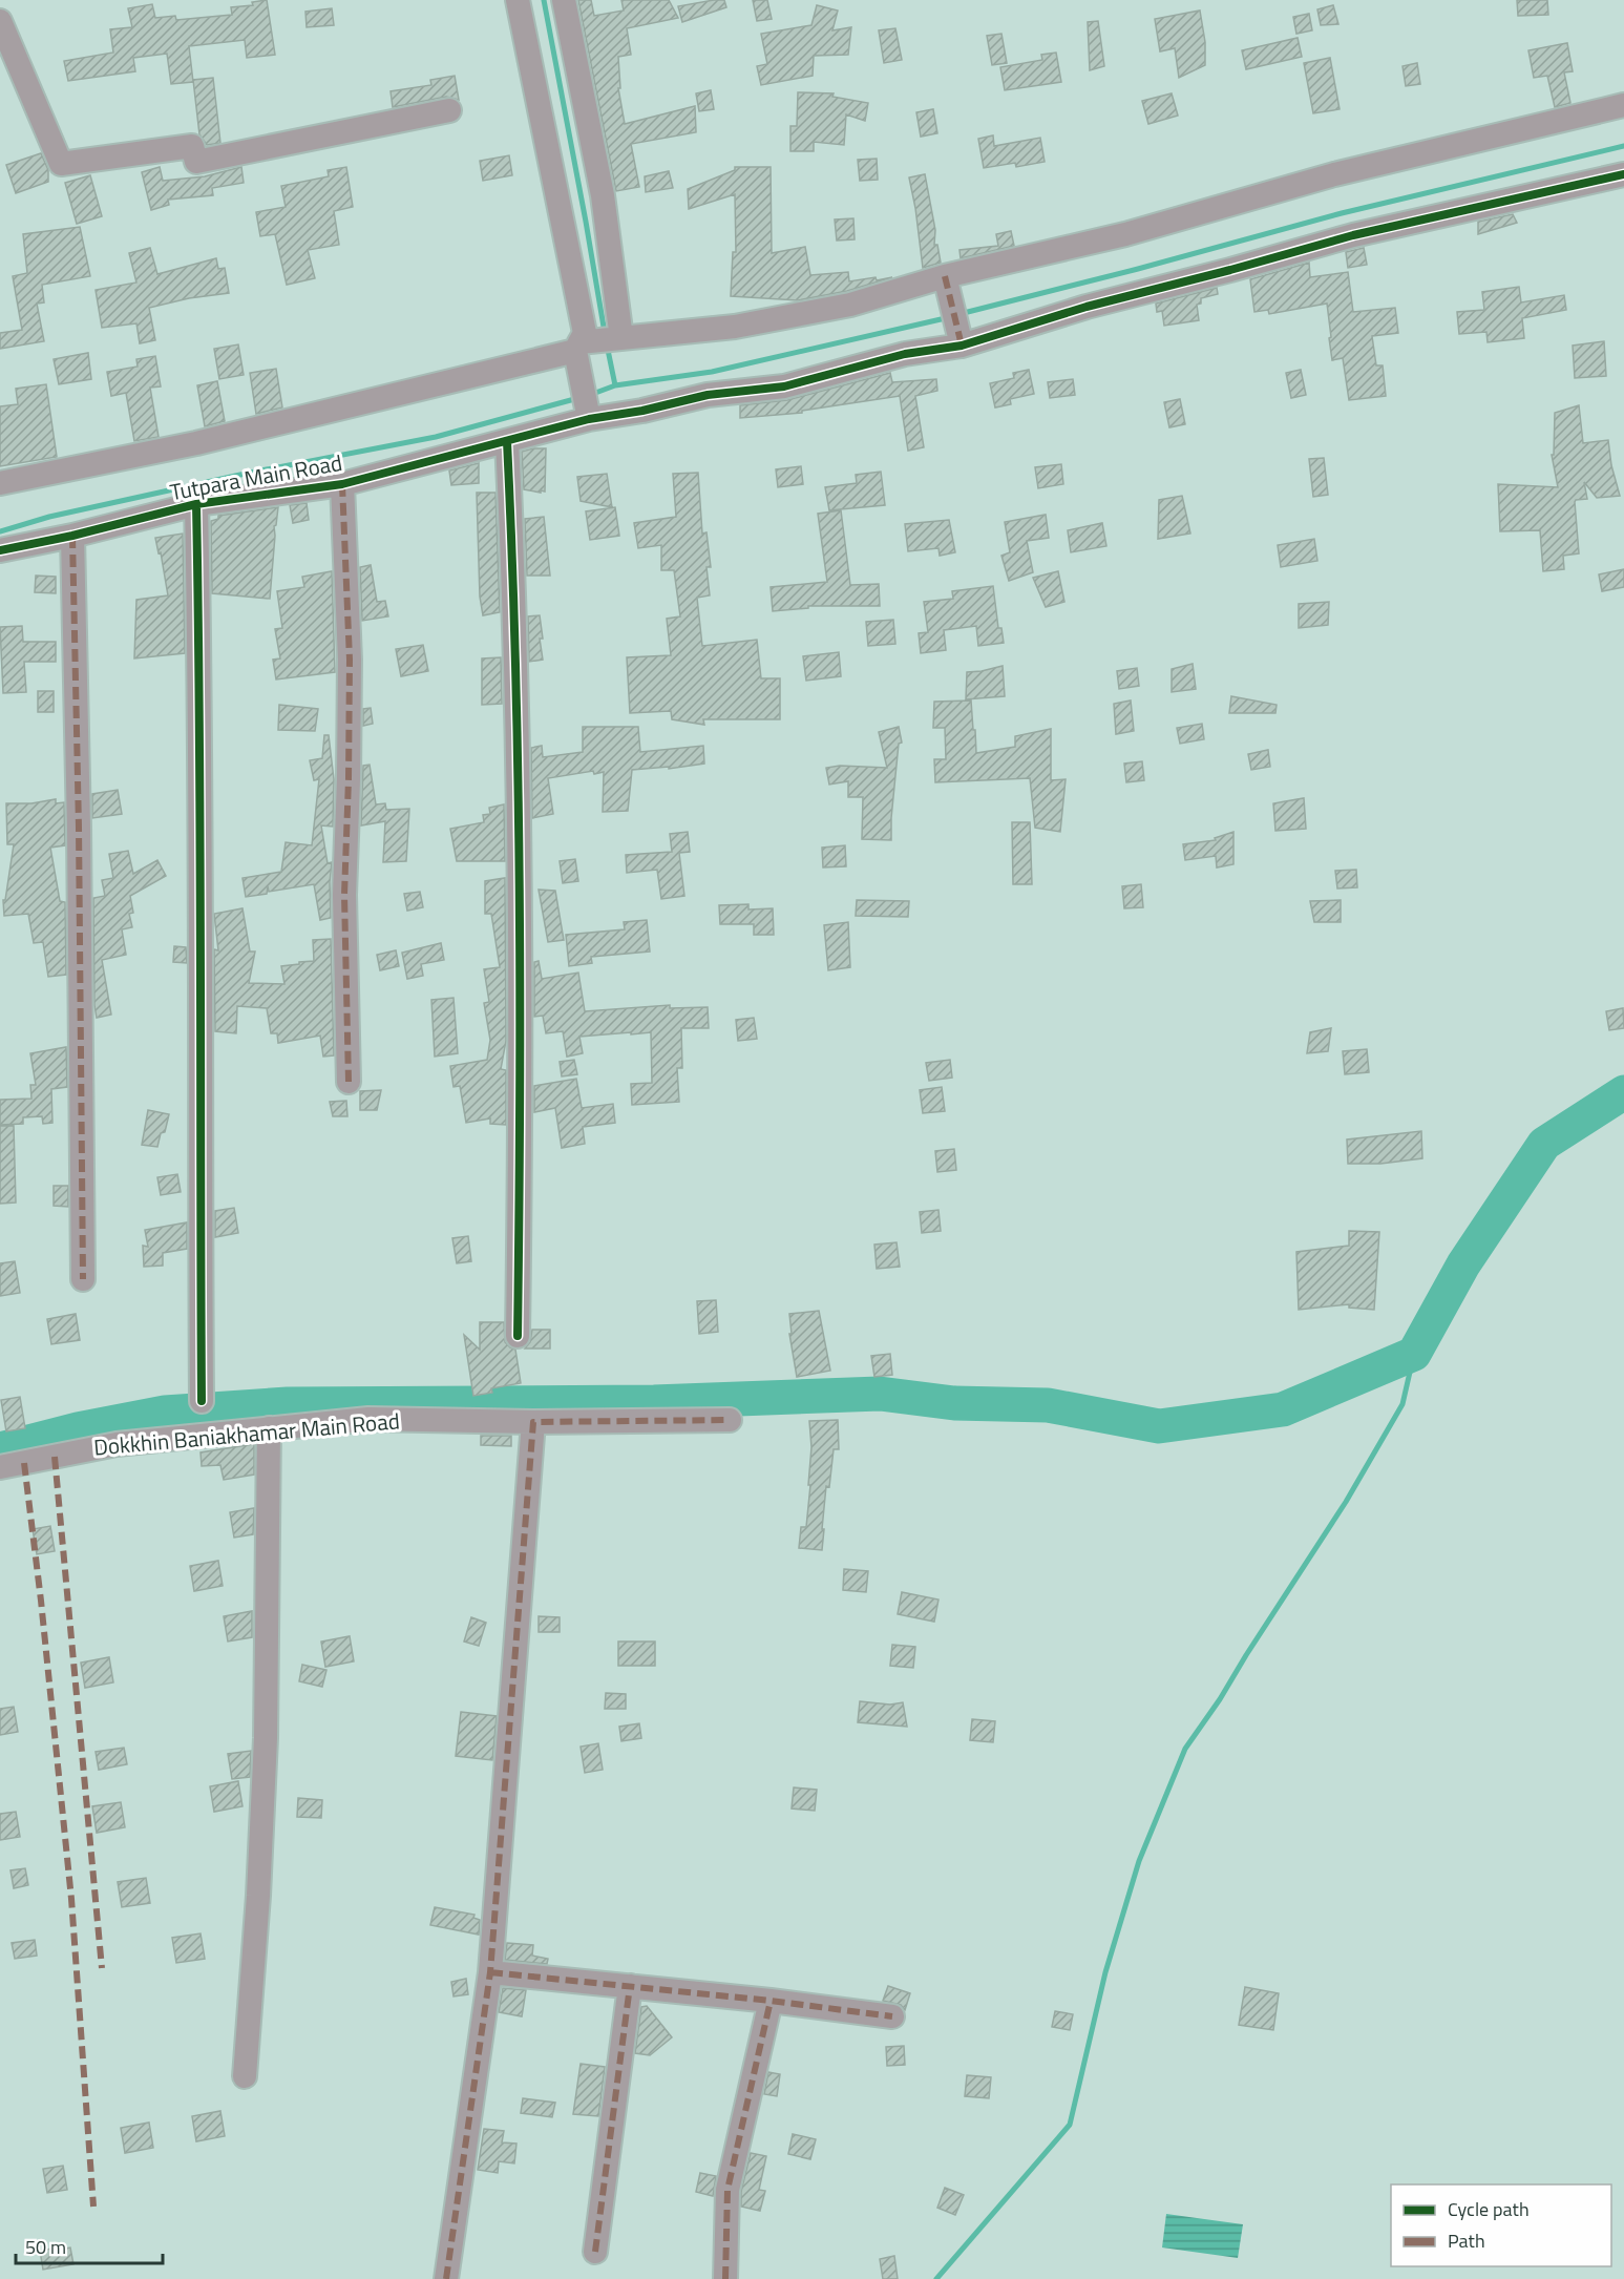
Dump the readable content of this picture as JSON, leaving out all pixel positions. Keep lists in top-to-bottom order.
{
  "streets": {
    "street": ["Tutpara Main Road", "Dokkhin Baniakhamar Main Road"]
  },
  "legend": ["Cycle path", "Path"],
  "scale_bar": "50 m"
}
